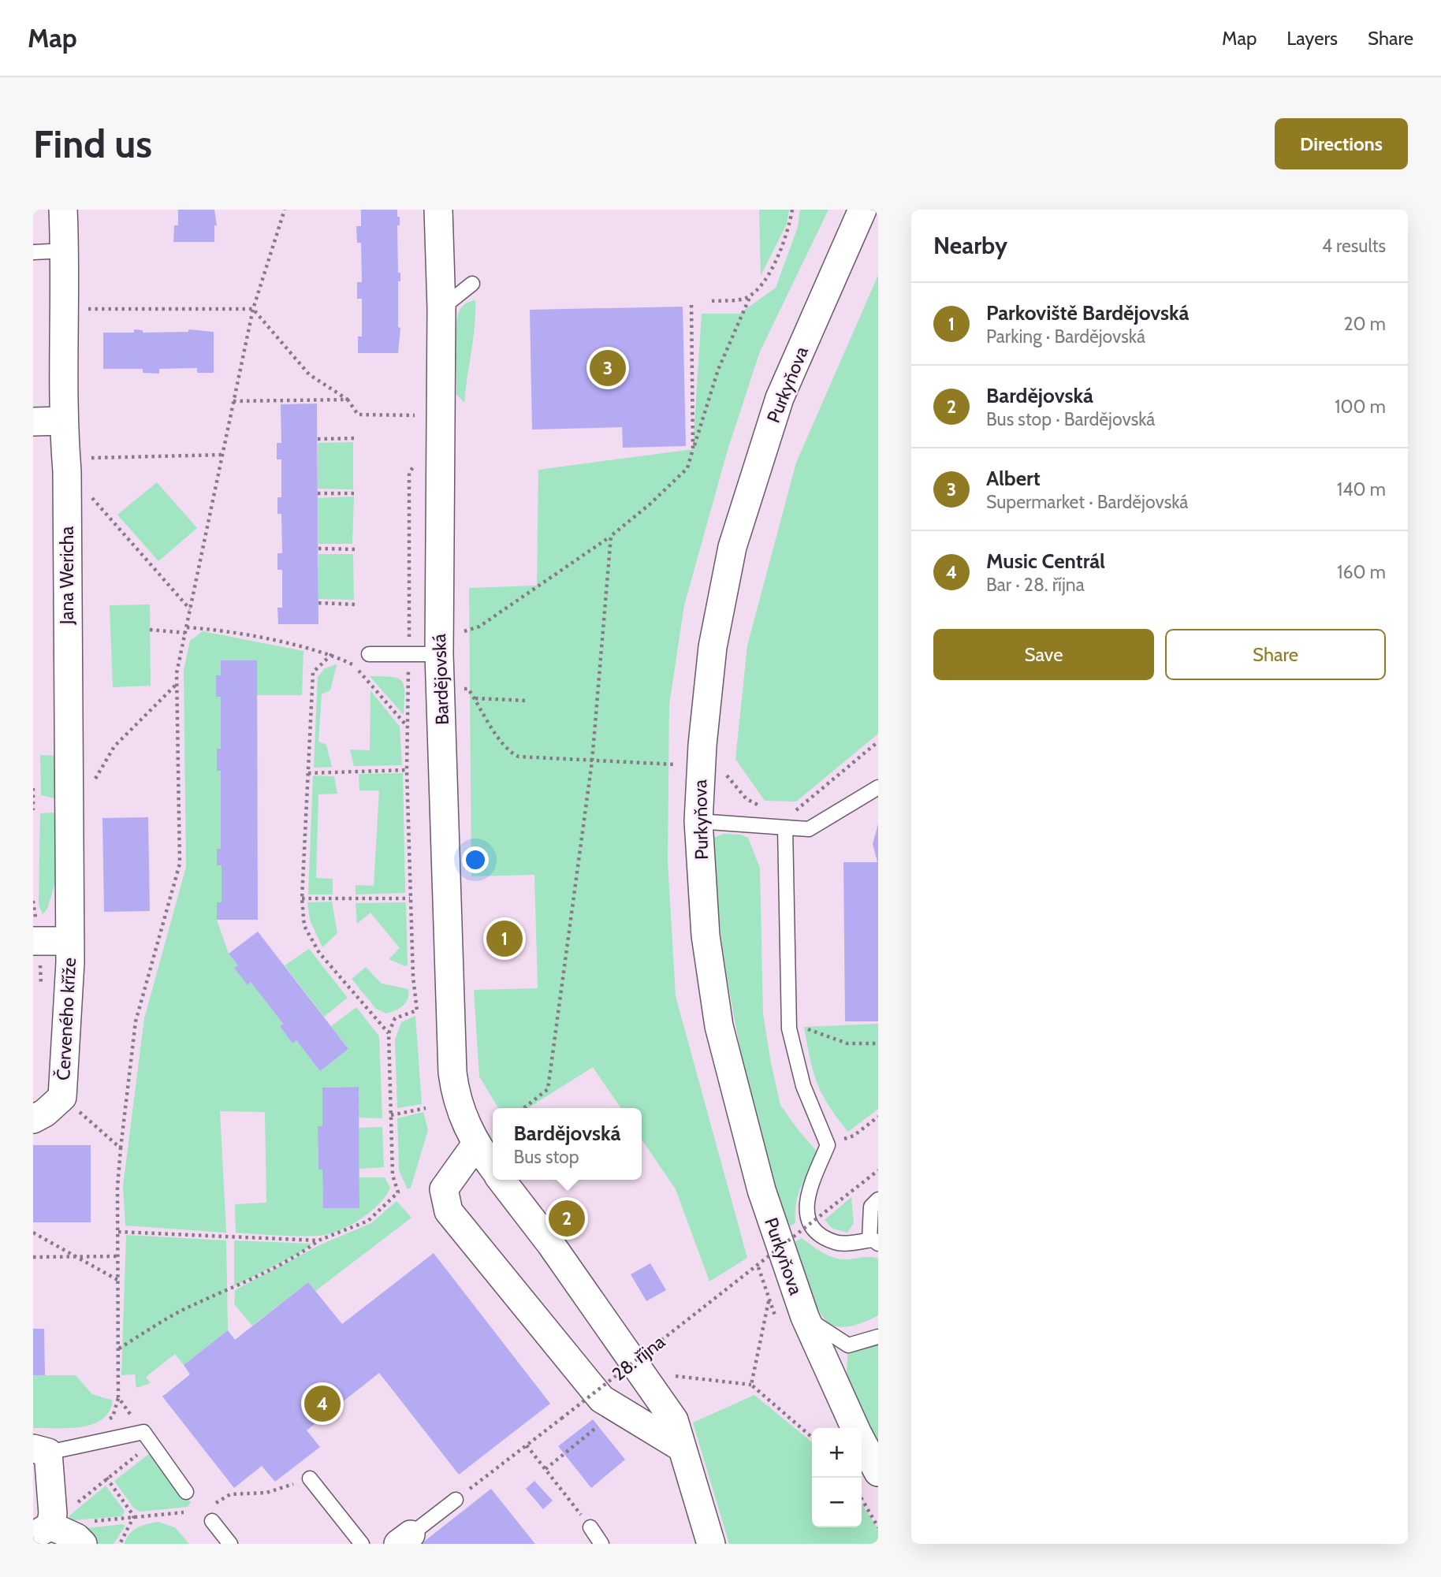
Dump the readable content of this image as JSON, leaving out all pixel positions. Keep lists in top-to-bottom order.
{
  "streets": {
    "street": [
      "Purkyňova",
      "Jana Wericha",
      "Bardějovská",
      "Červeného kříže"
    ],
    "path": ["28. října"]
  },
  "crossings": [
    ["Jana Wericha", "Červeného kříže"]
  ],
  "page": {
    "header": "Map",
    "nav": ["Map", "Layers", "Share"],
    "buttons": [
      "Directions",
      ["Save", "Share"]
    ],
    "title": "Find us",
    "heading": ["Nearby", "4 results"],
    "list": [
      {
        "mark": "1",
        "name": "Parkoviště Bardějovská",
        "note": "Parking · Bardějovská",
        "value": "20 m"
      },
      {
        "mark": "2",
        "name": "Bardějovská",
        "note": "Bus stop · Bardějovská",
        "value": "100 m"
      },
      {
        "mark": "3",
        "name": "Albert",
        "note": "Supermarket · Bardějovská",
        "value": "140 m"
      },
      {
        "mark": "4",
        "name": "Music Centrál",
        "note": "Bar · 28. října",
        "value": "160 m"
      }
    ],
    "pins": [
      "3",
      "1",
      "2",
      "4"
    ],
    "popup": ["Bardějovská", "Bus stop"],
    "map_buttons": ["+", "−"]
  }
}
